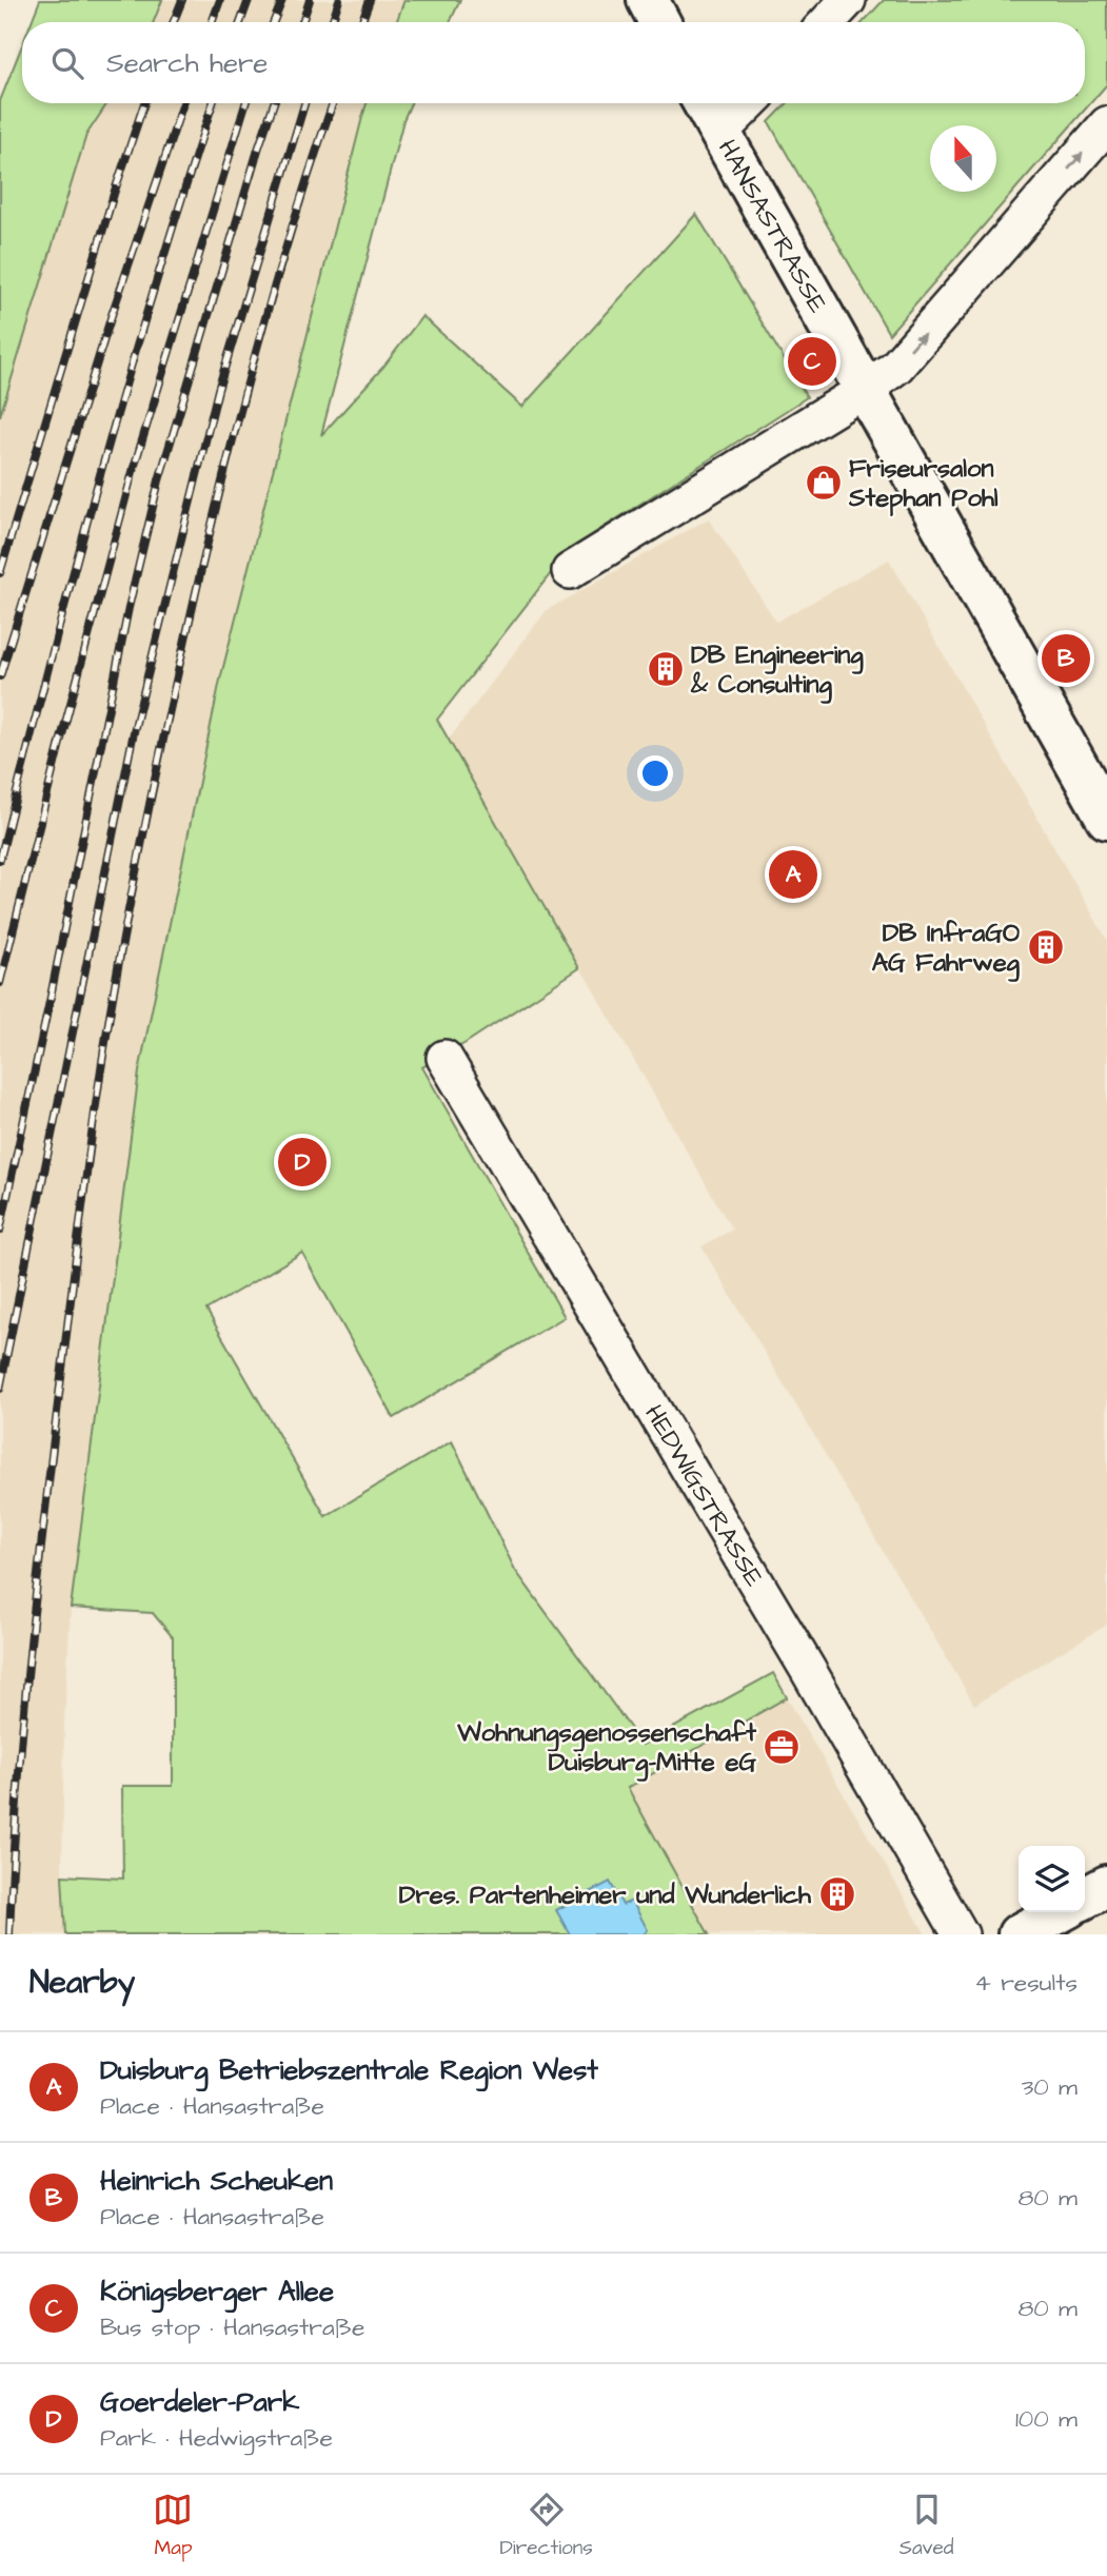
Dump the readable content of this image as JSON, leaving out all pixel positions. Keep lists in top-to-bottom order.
{
  "streets": {
    "street": ["HANSASTRASSE", "HEDWIGSTRASSE"]
  },
  "places": {
    "shop": ["Friseursalon Stephan Pohl"],
    "building": ["DB Engineering & Consulting", "DB InfraGO AG Fahrweg", "Dres. Partenheimer und Wunderlich"],
    "office": ["Wohnungsgenossenschaft Duisburg-Mitte eG"]
  },
  "north": "top",
  "page": {
    "search": "Search here",
    "pins": [
      "C",
      "B",
      "A",
      "D"
    ],
    "heading": ["Nearby", "4 results"],
    "list": [
      {
        "mark": "A",
        "name": "Duisburg Betriebszentrale Region West",
        "note": "Place · Hansastraße",
        "value": "30 m"
      },
      {
        "mark": "B",
        "name": "Heinrich Scheuken",
        "note": "Place · Hansastraße",
        "value": "80 m"
      },
      {
        "mark": "C",
        "name": "Königsberger Allee",
        "note": "Bus stop · Hansastraße",
        "value": "80 m"
      },
      {
        "mark": "D",
        "name": "Goerdeler-Park",
        "note": "Park · Hedwigstraße",
        "value": "100 m"
      }
    ],
    "nav": ["Map", "Directions", "Saved"]
  }
}
